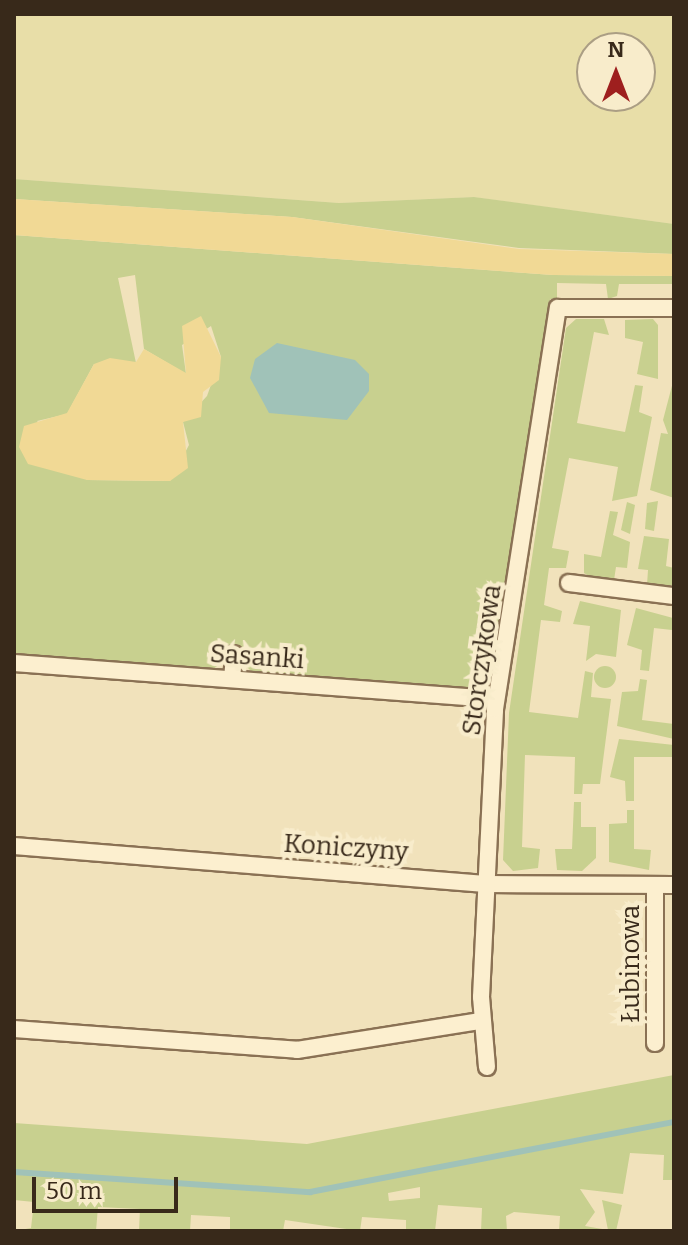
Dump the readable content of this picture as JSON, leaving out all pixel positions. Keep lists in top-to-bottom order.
{
  "streets": {
    "street": [
      "Sasanki",
      "Storczykowa",
      "Koniczyny",
      "Łubinowa"
    ]
  },
  "crossings": [
    ["Sasanki", "Storczykowa"],
    ["Storczykowa", "Koniczyny"],
    ["Koniczyny", "Łubinowa"]
  ],
  "scale_bar": "50 m",
  "north": "top"
}
